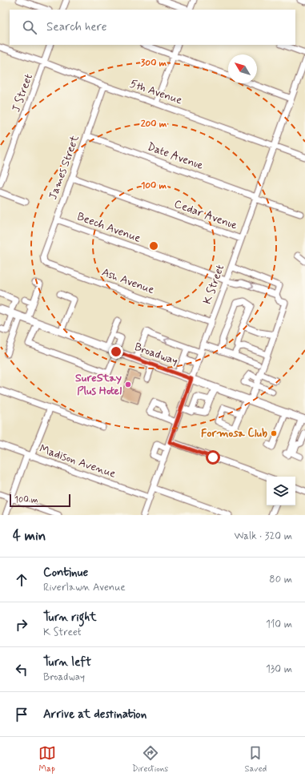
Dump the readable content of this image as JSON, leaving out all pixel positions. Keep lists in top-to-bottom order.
{
  "streets": {
    "main road": ["Broadway"],
    "street": [
      "5th Avenue",
      "J Street",
      "Date Avenue",
      "James Street",
      "Cedar Avenue",
      "Beech Avenue",
      "Ash Avenue",
      "K Street",
      "Madison Avenue"
    ]
  },
  "crossings": [
    ["5th Avenue", "J Street"],
    ["5th Avenue", "James Street"],
    ["5th Avenue", "K Street"],
    ["Date Avenue", "James Street"],
    ["Date Avenue", "K Street"],
    ["James Street", "Cedar Avenue"],
    ["James Street", "Beech Avenue"],
    ["James Street", "Ash Avenue"],
    ["Cedar Avenue", "K Street"],
    ["Beech Avenue", "K Street"],
    ["Ash Avenue", "K Street"],
    ["K Street", "Broadway"],
    ["K Street", "Madison Avenue"]
  ],
  "places": ["SureStay Plus Hotel", "Formosa Club"],
  "scale_bar": "100 m",
  "north": "top left",
  "page": {
    "search": "Search here",
    "scale": "100 m",
    "heading": ["4 min", "Walk · 320 m"],
    "list": [
      ["Continue", "Riverlawn Avenue", "80 m"],
      ["Turn right", "K Street", "110 m"],
      ["Turn left", "Broadway", "130 m"],
      "Arrive at destination"
    ],
    "nav": ["Map", "Directions", "Saved"]
  },
  "rings": ["300 m", "200 m", "100 m"]
}
